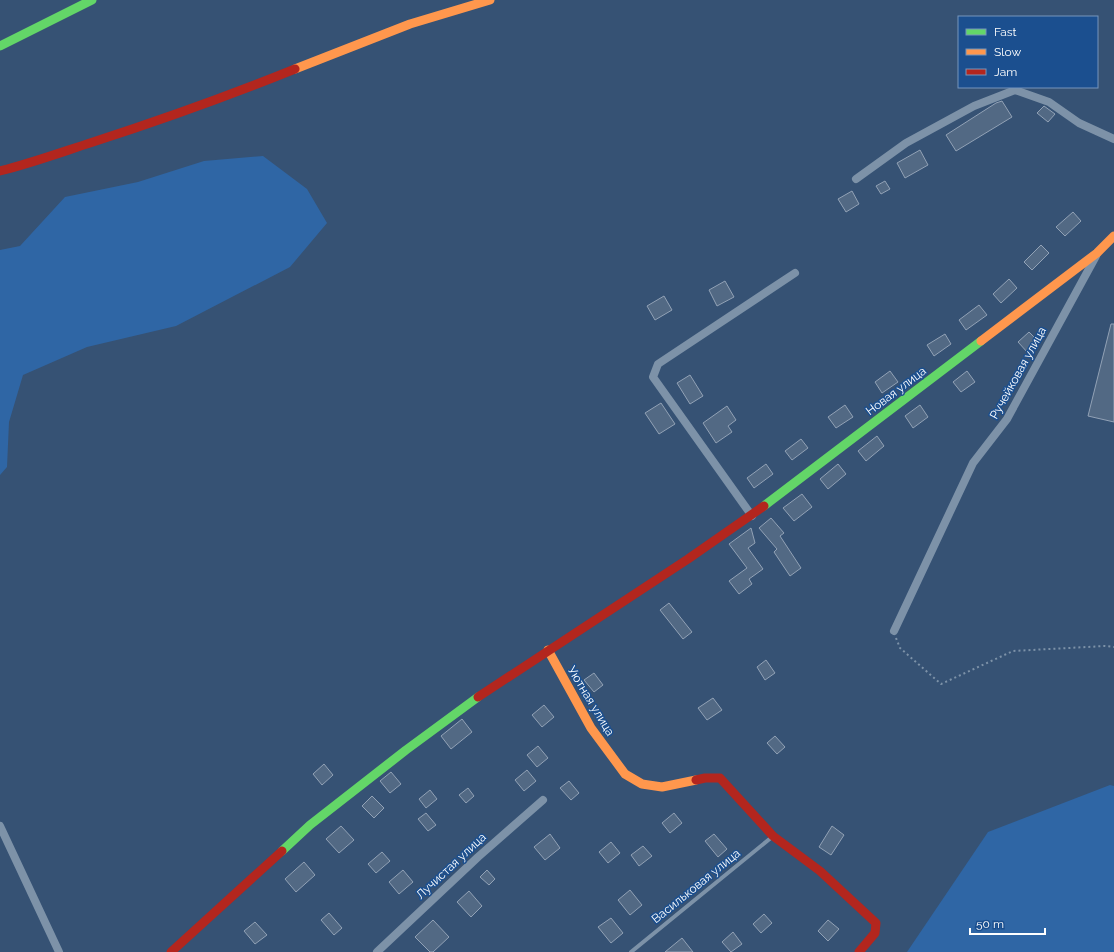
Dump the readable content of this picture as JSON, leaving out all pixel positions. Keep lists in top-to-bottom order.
{
  "streets": {
    "street": [
      "Ручейковая улица",
      "Новая улица",
      "Уютная улица",
      "Лучистая улица"
    ],
    "lane": ["Васильковая улица"]
  },
  "crossings": [
    ["Ручейковая улица", "Новая улица"],
    ["Новая улица", "Уютная улица"],
    ["Уютная улица", "Васильковая улица"]
  ],
  "legend": ["Fast", "Slow", "Jam"],
  "scale_bar": "50 m"
}
